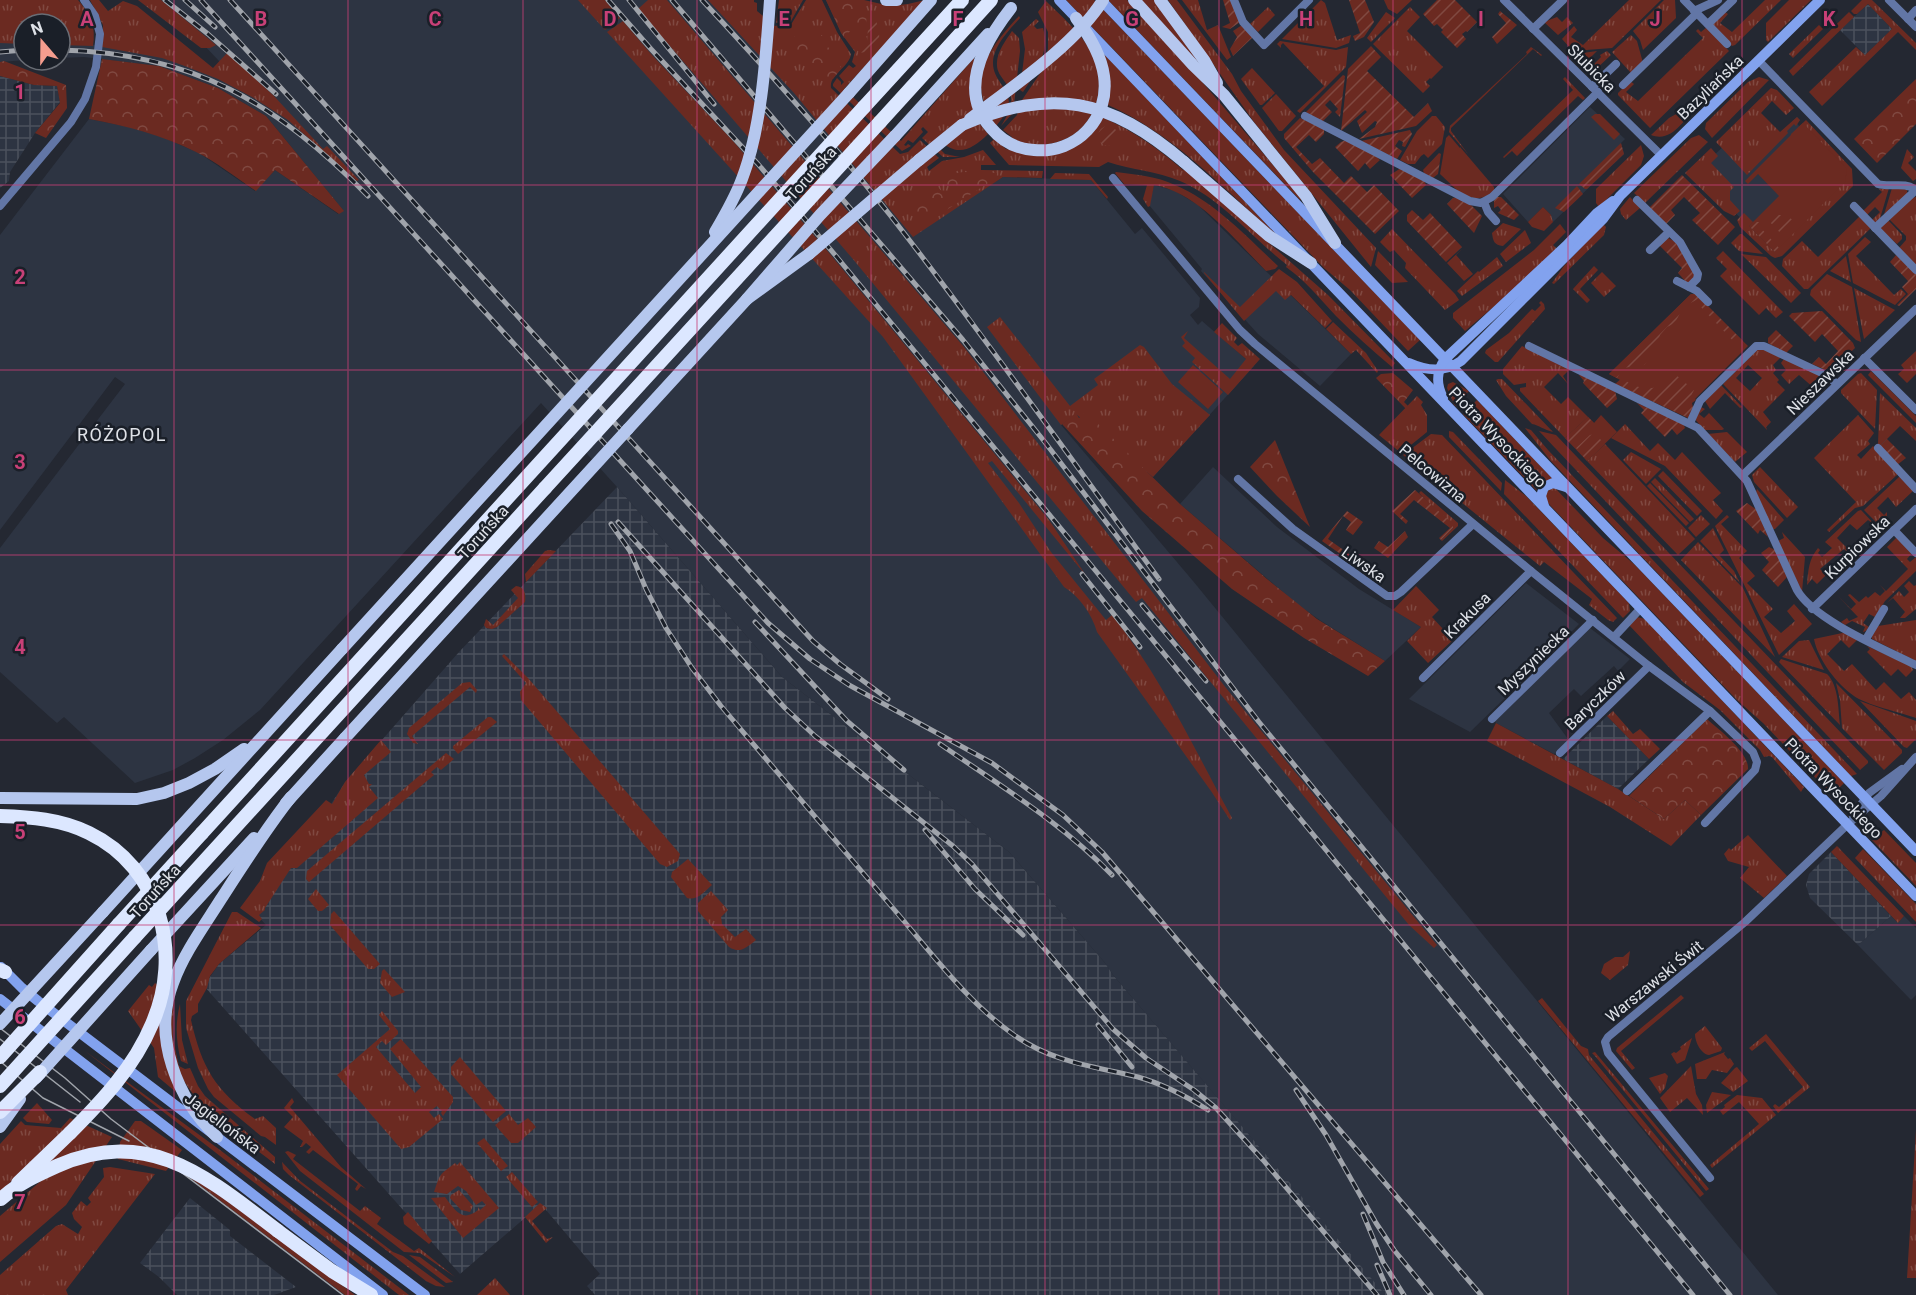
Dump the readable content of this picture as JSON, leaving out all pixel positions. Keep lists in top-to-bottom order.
{
  "streets": {
    "highway": ["Toruńska"],
    "main road": ["Bazyliańska", "Piotra Wysockiego", "Jagiellońska"],
    "street": [
      "Słubicka",
      "Nieszawska",
      "Pelcowizna",
      "Kurpiowska",
      "Liwska",
      "Krakusa",
      "Myszyniecka",
      "Baryczków",
      "Warszawski Świt"
    ]
  },
  "crossings": [
    ["Słubicka", "Bazyliańska"],
    ["Bazyliańska", "Piotra Wysockiego"],
    ["Piotra Wysockiego", "Warszawski Świt"],
    ["Pelcowizna", "Liwska"],
    ["Pelcowizna", "Krakusa"],
    ["Pelcowizna", "Myszyniecka"],
    ["Pelcowizna", "Baryczków"]
  ],
  "districts": ["RÓŻOPOL"],
  "north": "top",
  "grid": {
    "columns": [
      "A",
      "B",
      "C",
      "D",
      "E",
      "F",
      "G",
      "H",
      "I",
      "J",
      "K"
    ],
    "rows": [
      "1",
      "2",
      "3",
      "4",
      "5",
      "6",
      "7"
    ]
  }
}
